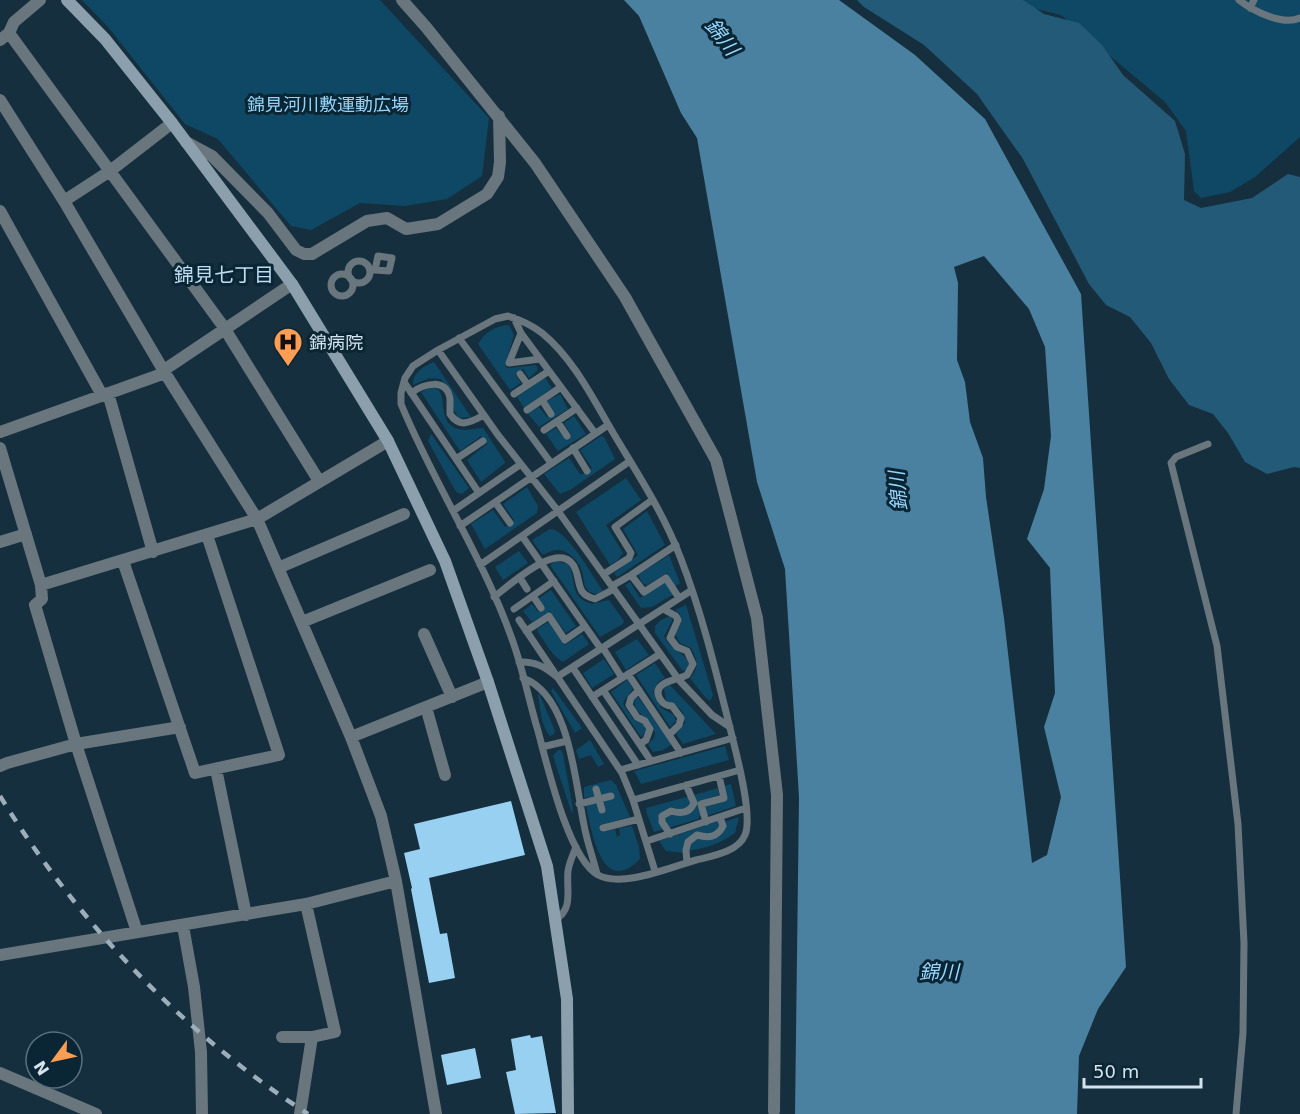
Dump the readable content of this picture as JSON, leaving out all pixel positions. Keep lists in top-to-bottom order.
{
  "districts": ["錦見七丁目"],
  "water": ["錦川"],
  "parks": ["錦見河川敷運動広場"],
  "places": {
    "hospital": ["錦病院"]
  },
  "scale_bar": "50 m",
  "north": "bottom left"
}
